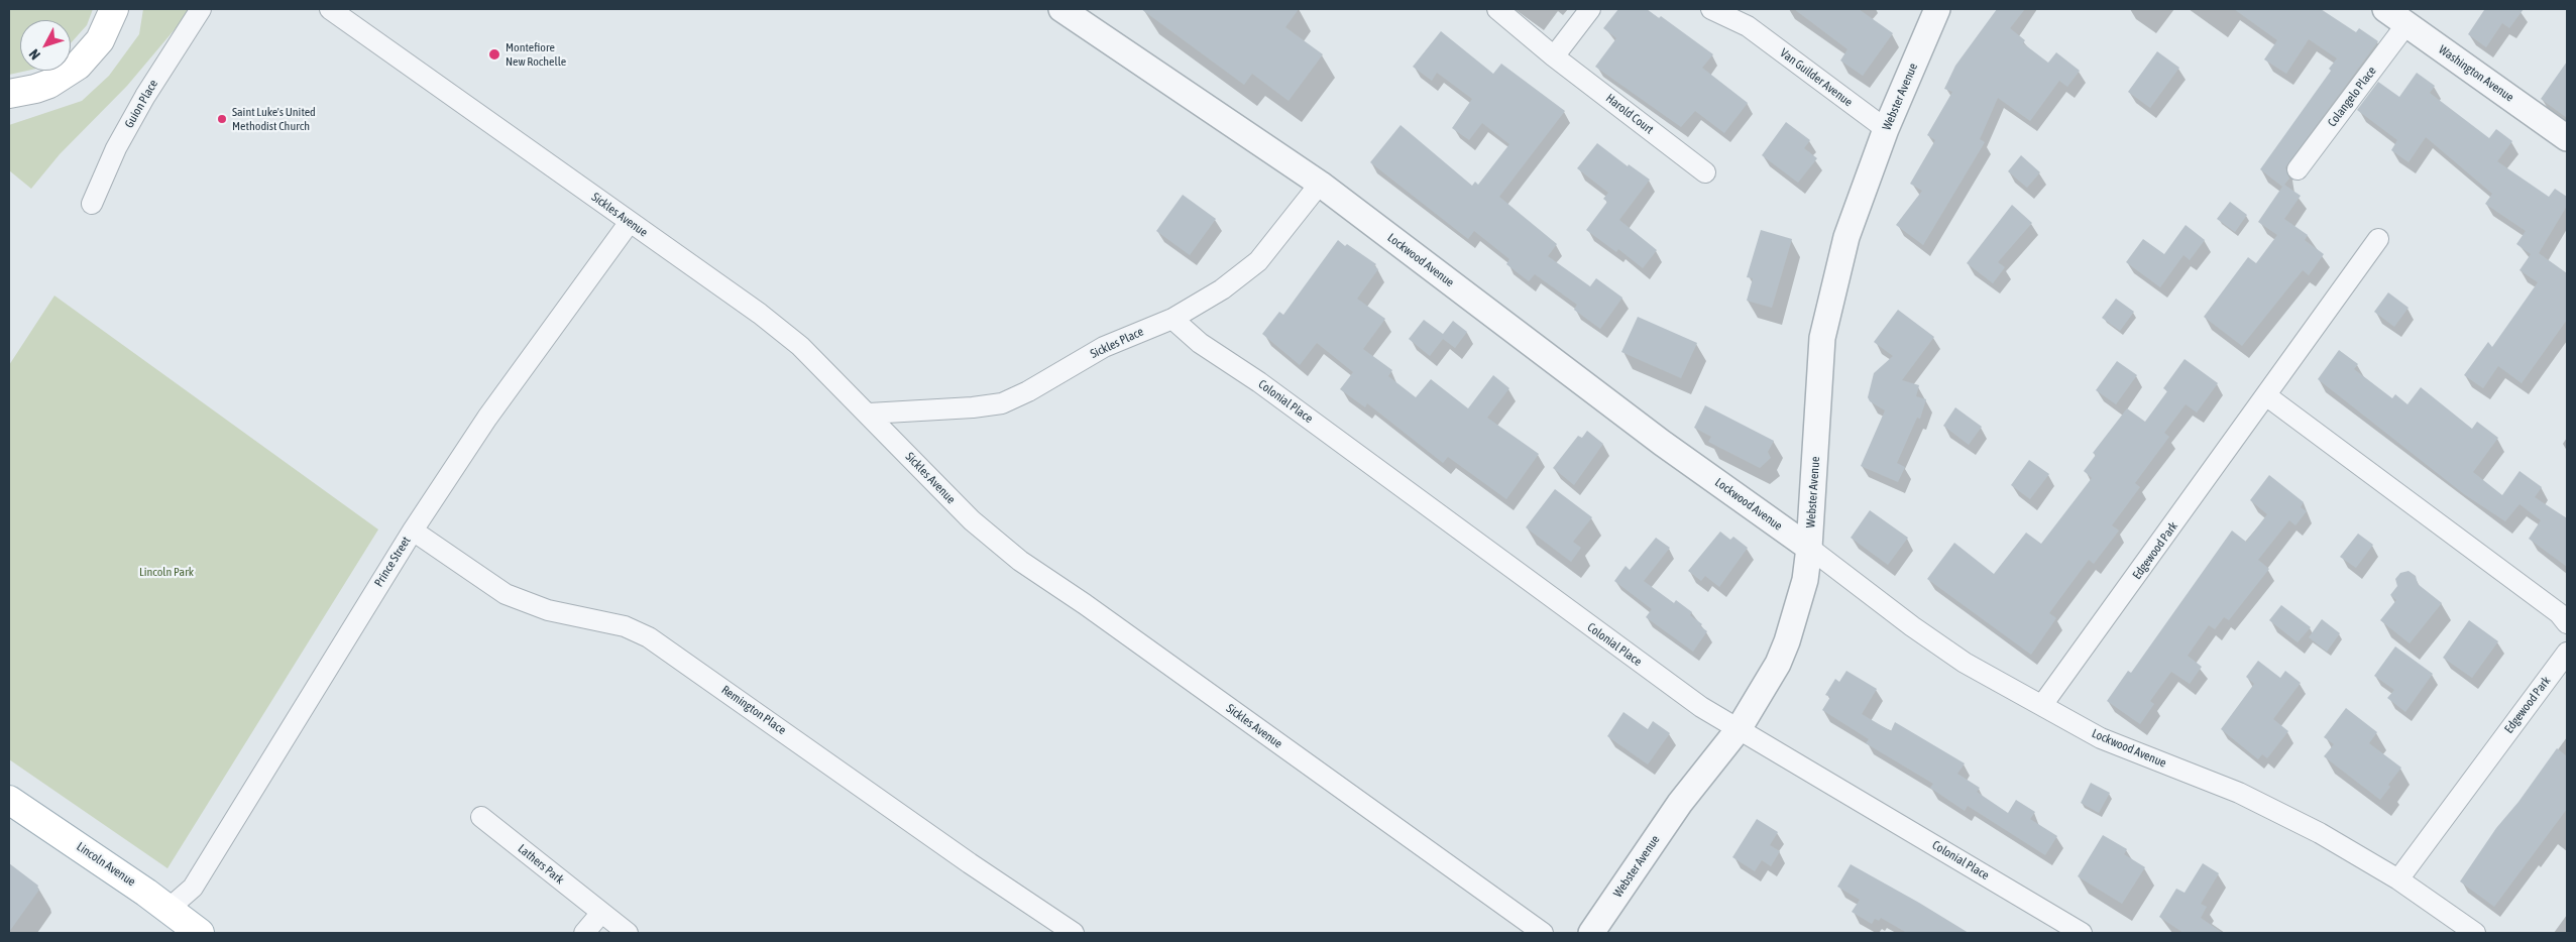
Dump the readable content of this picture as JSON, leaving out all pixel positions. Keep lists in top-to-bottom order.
{
  "streets": {
    "main road": ["Lincoln Avenue"],
    "street": [
      "Washington Avenue",
      "Van Guilder Avenue",
      "Webster Avenue",
      "Colangelo Place",
      "Guion Place",
      "Harold Court",
      "Sickles Avenue",
      "Lockwood Avenue",
      "Sickles Place",
      "Colonial Place",
      "Edgewood Park",
      "Prince Street",
      "Remington Place",
      "Lathers Park"
    ]
  },
  "crossings": [
    ["Washington Avenue", "Colangelo Place"],
    ["Van Guilder Avenue", "Webster Avenue"],
    ["Webster Avenue", "Lockwood Avenue"],
    ["Webster Avenue", "Colonial Place"],
    ["Sickles Avenue", "Sickles Place"],
    ["Sickles Avenue", "Prince Street"],
    ["Lockwood Avenue", "Sickles Place"],
    ["Lockwood Avenue", "Edgewood Park"],
    ["Sickles Place", "Colonial Place"],
    ["Prince Street", "Remington Place"],
    ["Prince Street", "Lincoln Avenue"]
  ],
  "parks": ["Lincoln Park"],
  "places": ["Montefiore New Rochelle", "Saint Luke's United Methodist Church"],
  "north": "bottom left"
}
